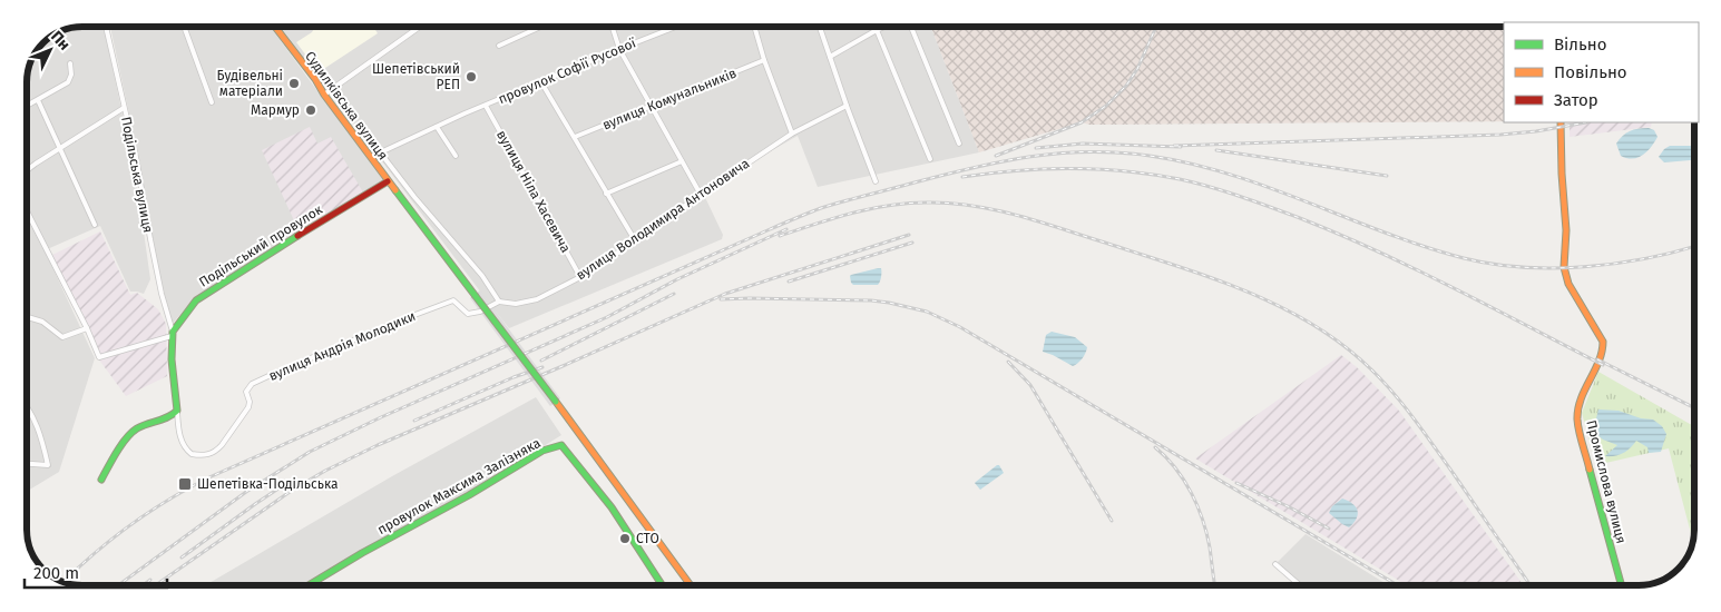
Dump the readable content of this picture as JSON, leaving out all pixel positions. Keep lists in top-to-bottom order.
{
  "streets": {
    "street": [
      "провулок Софії Русової",
      "вулиця Комунальників",
      "Судилківська вулиця",
      "Подільська вулиця",
      "вулиця Ніла Хасевича",
      "вулиця Володимира Антоновича",
      "Подільський провулок",
      "вулиця Андрія Молодики",
      "Промислова вулиця",
      "провулок Максима Залізняка"
    ]
  },
  "crossings": [
    ["провулок Софії Русової", "Судилківська вулиця"],
    ["провулок Софії Русової", "вулиця Ніла Хасевича"],
    ["Судилківська вулиця", "вулиця Володимира Антоновича"],
    ["Судилківська вулиця", "Подільський провулок"],
    ["Судилківська вулиця", "вулиця Андрія Молодики"],
    ["Подільська вулиця", "Подільський провулок"],
    ["вулиця Ніла Хасевича", "вулиця Володимира Антоновича"],
    ["вулиця Володимира Антоновича", "вулиця Андрія Молодики"]
  ],
  "places": {
    "other": [
      "Шепетівський РЕП",
      "Будівельні матеріали",
      "Мармур",
      "СТО"
    ],
    "transit": ["Шепетівка-Подільська"]
  },
  "legend": ["Вільно", "Повільно", "Затор"],
  "scale_bar": "200 m",
  "north": "top right"
}
